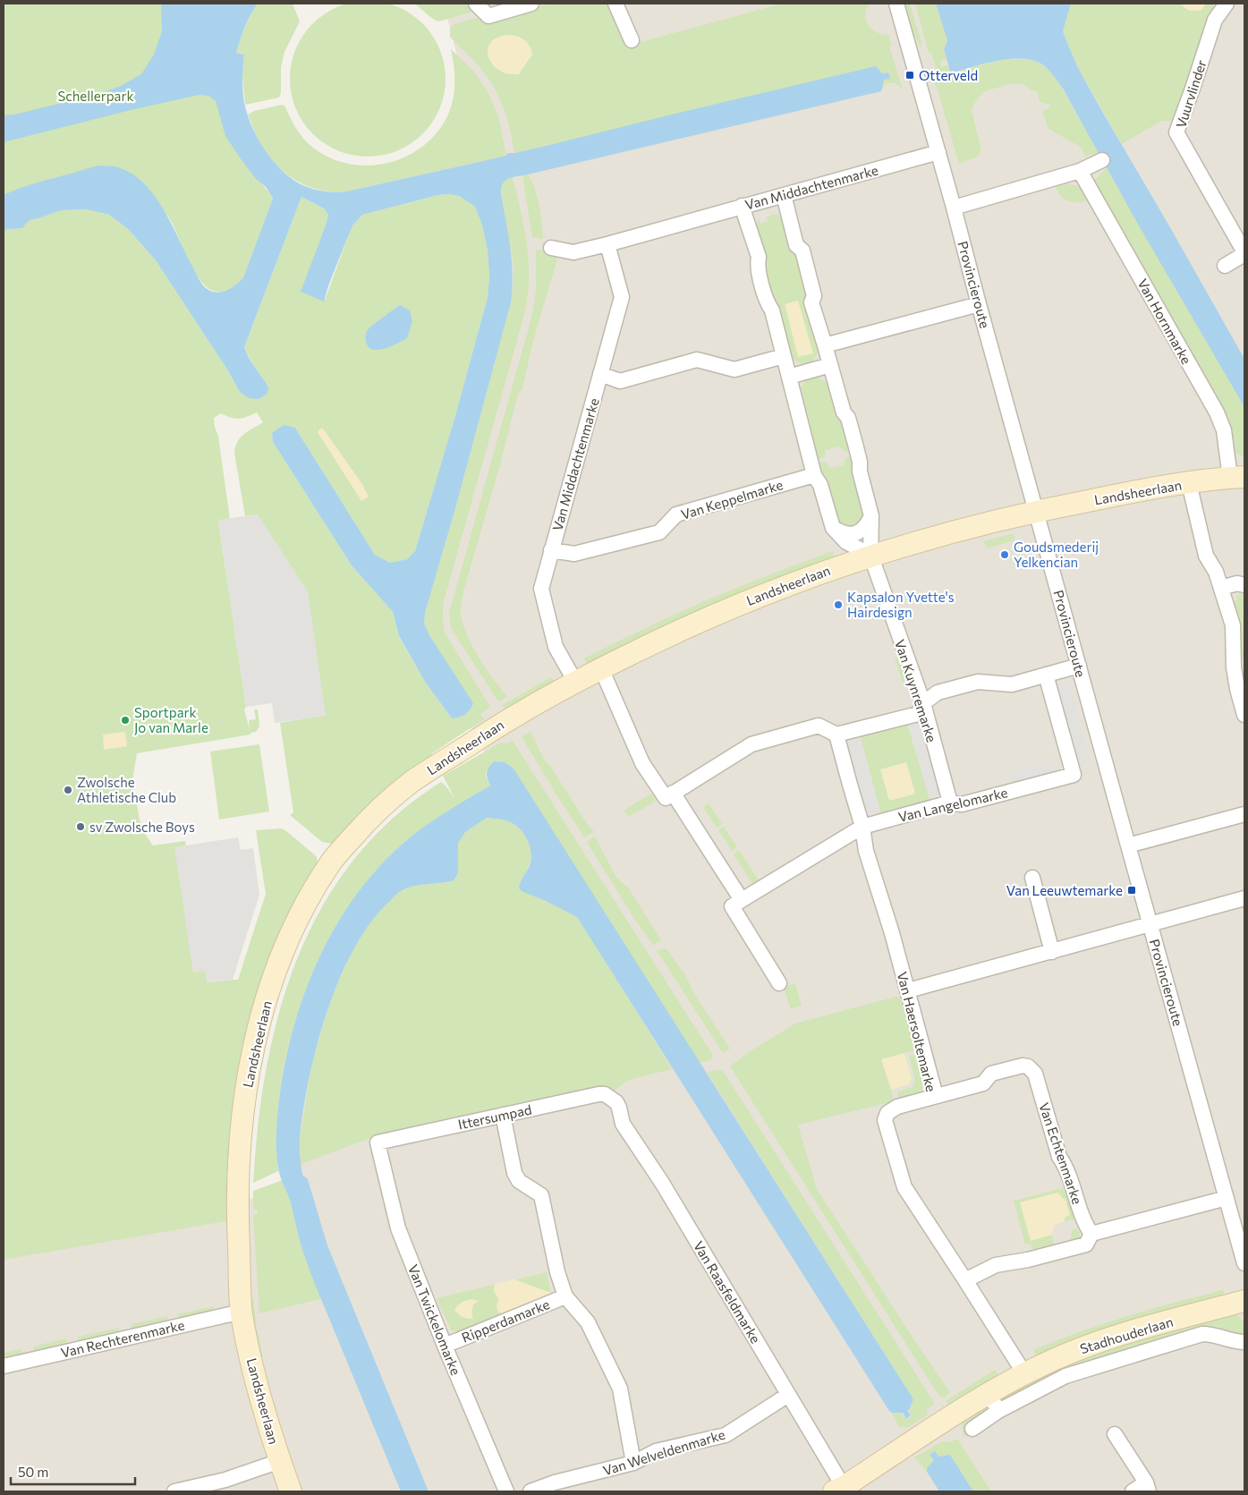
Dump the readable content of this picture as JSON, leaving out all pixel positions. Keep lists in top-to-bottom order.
{
  "streets": {
    "street": [
      "Vuurvlinder",
      "Van Middachtenmarke",
      "Provincieroute",
      "Van Hornmarke",
      "Landsheerlaan",
      "Van Keppelmarke",
      "Van Kuynremarke",
      "Van Langelomarke",
      "Van Haersoltemarke",
      "Ittersumpad",
      "Van Echtenmarke",
      "Van Raasfeldmarke",
      "Van Twickelomarke",
      "Ripperdamarke",
      "Stadhouderlaan",
      "Van Rechterenmarke",
      "Van Welveldenmarke"
    ]
  },
  "crossings": [
    ["Van Middachtenmarke", "Provincieroute"],
    ["Van Middachtenmarke", "Landsheerlaan"],
    ["Van Middachtenmarke", "Van Keppelmarke"],
    ["Provincieroute", "Landsheerlaan"],
    ["Van Hornmarke", "Landsheerlaan"],
    ["Landsheerlaan", "Van Kuynremarke"],
    ["Landsheerlaan", "Van Rechterenmarke"],
    ["Van Kuynremarke", "Van Langelomarke"],
    ["Van Langelomarke", "Van Haersoltemarke"],
    ["Van Haersoltemarke", "Van Echtenmarke"],
    ["Van Haersoltemarke", "Stadhouderlaan"],
    ["Ittersumpad", "Van Raasfeldmarke"],
    ["Ittersumpad", "Van Twickelomarke"],
    ["Ittersumpad", "Ripperdamarke"],
    ["Van Raasfeldmarke", "Stadhouderlaan"],
    ["Van Raasfeldmarke", "Van Welveldenmarke"],
    ["Van Twickelomarke", "Ripperdamarke"],
    ["Ripperdamarke", "Van Welveldenmarke"]
  ],
  "parks": ["Schellerpark"],
  "places": {
    "transit": ["Otterveld", "Van Leeuwtemarke"],
    "other": [
      "Goudsmederij Yelkencian",
      "Kapsalon Yvette's Hairdesign",
      "Sportpark Jo van Marle",
      "Zwolsche Athletische Club",
      "sv Zwolsche Boys"
    ]
  },
  "scale_bar": "50 m"
}
